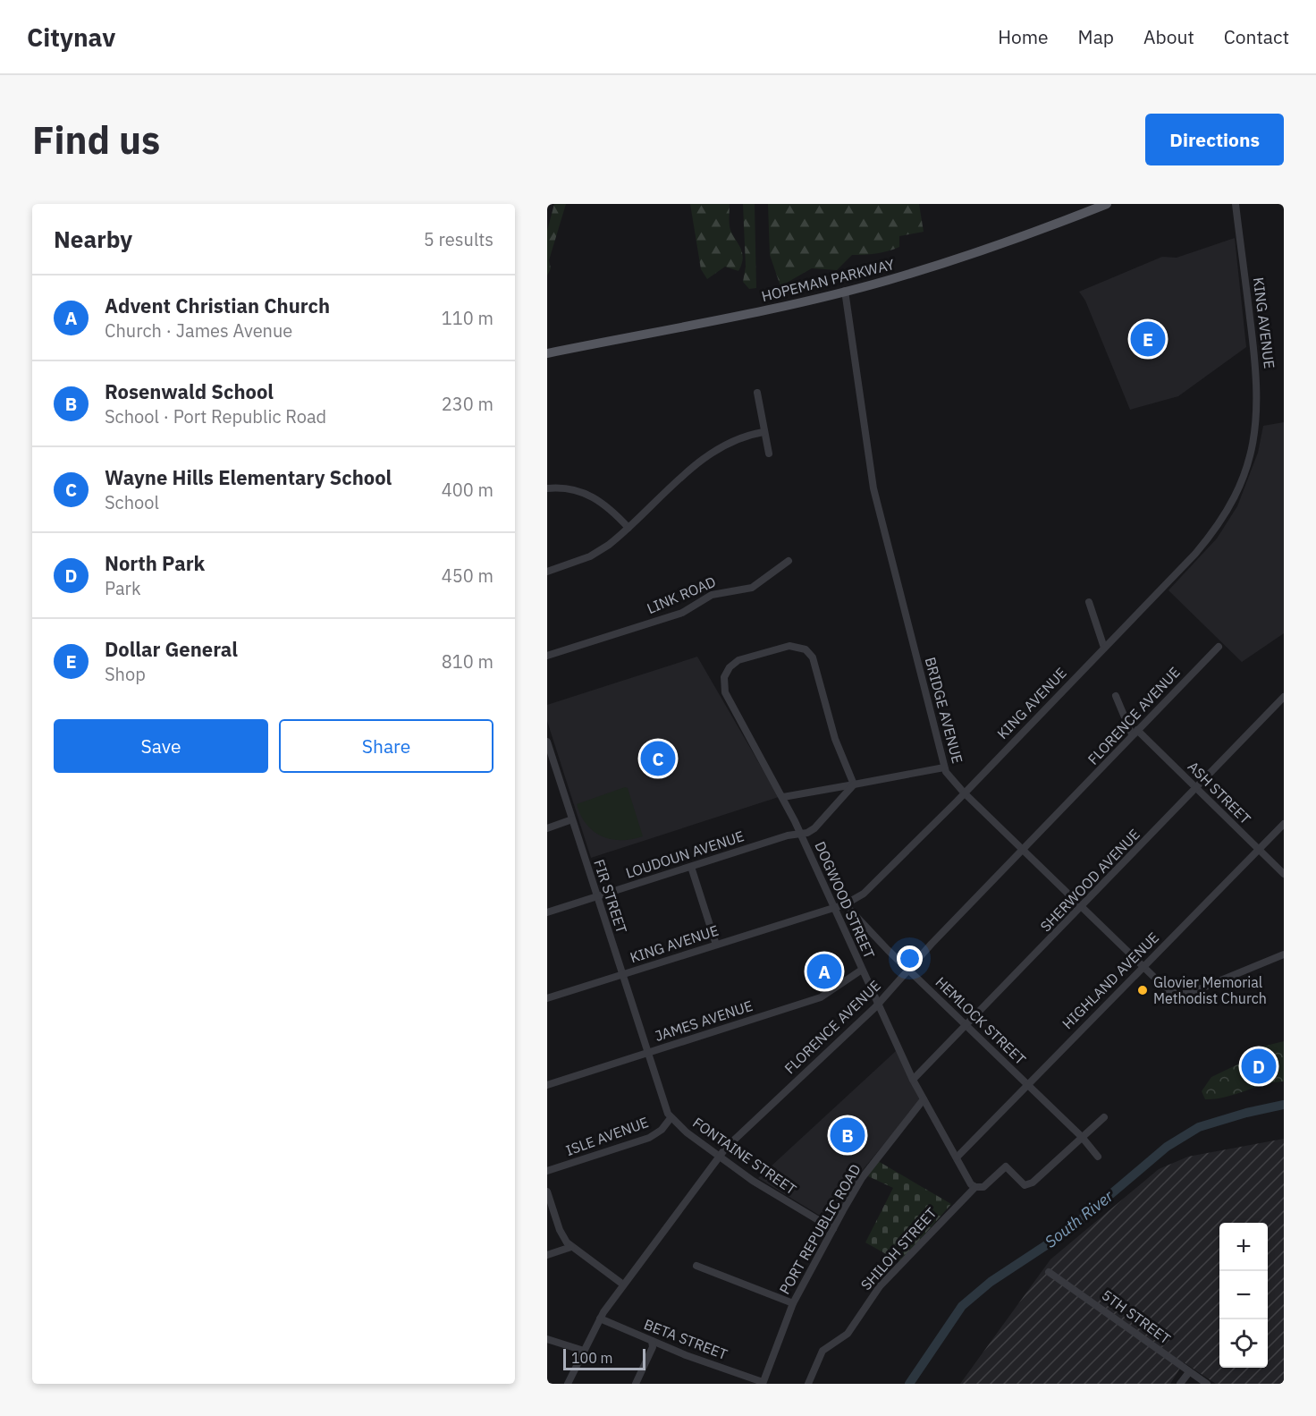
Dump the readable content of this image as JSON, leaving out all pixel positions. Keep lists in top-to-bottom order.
{
  "streets": {
    "main road": ["HOPEMAN PARKWAY"],
    "street": [
      "KING AVENUE",
      "LINK ROAD",
      "BRIDGE AVENUE",
      "FLORENCE AVENUE",
      "ASH STREET",
      "LOUDOUN AVENUE",
      "SHERWOOD AVENUE",
      "FIR STREET",
      "DOGWOOD STREET",
      "HIGHLAND AVENUE",
      "JAMES AVENUE",
      "HEMLOCK STREET",
      "ISLE AVENUE",
      "FONTAINE STREET",
      "PORT REPUBLIC ROAD",
      "SHILOH STREET",
      "5TH STREET",
      "BETA STREET"
    ]
  },
  "crossings": [
    ["HOPEMAN PARKWAY", "BRIDGE AVENUE"],
    ["KING AVENUE", "BRIDGE AVENUE"],
    ["KING AVENUE", "FIR STREET"],
    ["KING AVENUE", "DOGWOOD STREET"],
    ["KING AVENUE", "HEMLOCK STREET"],
    ["BRIDGE AVENUE", "FLORENCE AVENUE"],
    ["BRIDGE AVENUE", "SHERWOOD AVENUE"],
    ["BRIDGE AVENUE", "HIGHLAND AVENUE"],
    ["FLORENCE AVENUE", "ASH STREET"],
    ["FLORENCE AVENUE", "DOGWOOD STREET"],
    ["FLORENCE AVENUE", "HEMLOCK STREET"],
    ["FLORENCE AVENUE", "FONTAINE STREET"],
    ["FLORENCE AVENUE", "BETA STREET"],
    ["ASH STREET", "SHERWOOD AVENUE"],
    ["ASH STREET", "HIGHLAND AVENUE"],
    ["LOUDOUN AVENUE", "FIR STREET"],
    ["LOUDOUN AVENUE", "DOGWOOD STREET"],
    ["SHERWOOD AVENUE", "DOGWOOD STREET"],
    ["SHERWOOD AVENUE", "HEMLOCK STREET"],
    ["FIR STREET", "JAMES AVENUE"],
    ["FIR STREET", "ISLE AVENUE"],
    ["FIR STREET", "FONTAINE STREET"],
    ["DOGWOOD STREET", "HIGHLAND AVENUE"],
    ["DOGWOOD STREET", "JAMES AVENUE"],
    ["DOGWOOD STREET", "PORT REPUBLIC ROAD"],
    ["HIGHLAND AVENUE", "HEMLOCK STREET"],
    ["HEMLOCK STREET", "SHILOH STREET"],
    ["ISLE AVENUE", "FONTAINE STREET"],
    ["FONTAINE STREET", "PORT REPUBLIC ROAD"],
    ["PORT REPUBLIC ROAD", "BETA STREET"]
  ],
  "water": ["South River"],
  "places": ["Glovier Memorial Methodist Church"],
  "scale_bar": "100 m",
  "page": {
    "header": "Citynav",
    "nav": [
      "Home",
      "Map",
      "About",
      "Contact"
    ],
    "buttons": [
      "Directions",
      ["Save", "Share"]
    ],
    "title": "Find us",
    "heading": ["Nearby", "5 results"],
    "list": [
      {
        "mark": "A",
        "name": "Advent Christian Church",
        "note": "Church · James Avenue",
        "value": "110 m"
      },
      {
        "mark": "B",
        "name": "Rosenwald School",
        "note": "School · Port Republic Road",
        "value": "230 m"
      },
      {
        "mark": "C",
        "name": "Wayne Hills Elementary School",
        "note": "School",
        "value": "400 m"
      },
      {
        "mark": "D",
        "name": "North Park",
        "note": "Park",
        "value": "450 m"
      },
      {
        "mark": "E",
        "name": "Dollar General",
        "note": "Shop",
        "value": "810 m"
      }
    ],
    "pins": [
      "E",
      "C",
      "A",
      "D",
      "B"
    ],
    "map_buttons": ["+", "−"],
    "scale": "100 m"
  }
}
